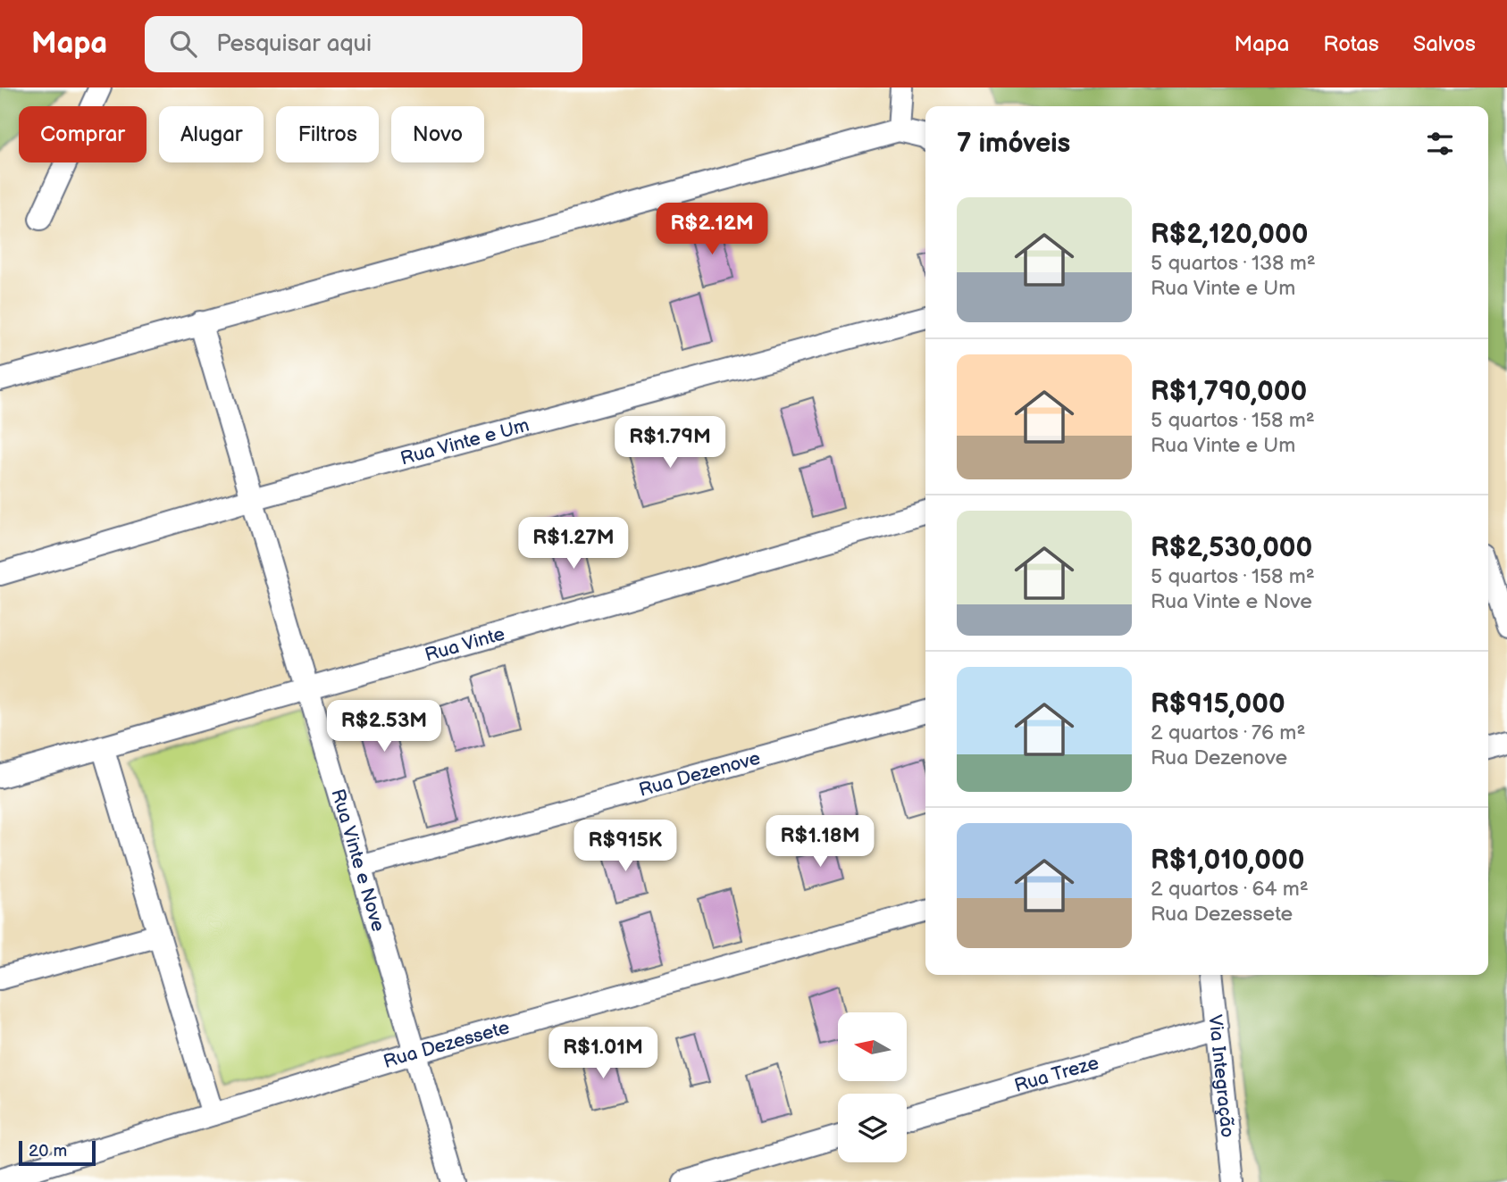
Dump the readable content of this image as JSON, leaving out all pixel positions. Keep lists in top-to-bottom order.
{
  "streets": {
    "street": [
      "Rua Vinte e Um",
      "Rua Vinte",
      "Rua Dezenove",
      "Rua Vinte e Nove",
      "Rua Dezessete",
      "Rua Treze",
      "Via Integração"
    ]
  },
  "crossings": [
    ["Rua Vinte e Um", "Rua Vinte e Nove"],
    ["Rua Vinte", "Rua Vinte e Nove"],
    ["Rua Dezenove", "Rua Vinte e Nove"],
    ["Rua Vinte e Nove", "Rua Dezessete"],
    ["Rua Treze", "Via Integração"]
  ],
  "scale_bar": "20 m",
  "north": "left",
  "page": {
    "header": "Mapa",
    "search": "Pesquisar aqui",
    "nav": ["Mapa", "Rotas", "Salvos"],
    "chip": [
      "Comprar",
      "Alugar",
      "Filtros",
      "Novo"
    ],
    "heading": "7 imóveis",
    "list": [
      {
        "name": "R$2,120,000",
        "note": "5 quartos · 138 m² · Rua Vinte e Um"
      },
      {
        "name": "R$1,790,000",
        "note": "5 quartos · 158 m² · Rua Vinte e Um"
      },
      {
        "name": "R$2,530,000",
        "note": "5 quartos · 158 m² · Rua Vinte e Nove"
      },
      {
        "name": "R$915,000",
        "note": "2 quartos · 76 m² · Rua Dezenove"
      },
      {
        "name": "R$1,010,000",
        "note": "2 quartos · 64 m² · Rua Dezessete"
      }
    ],
    "price": [
      "R$2.12M",
      "R$1.79M",
      "R$1.27M",
      "R$2.53M",
      "R$1.18M",
      "R$915K",
      "R$1.01M"
    ],
    "scale": "20 m"
  }
}
